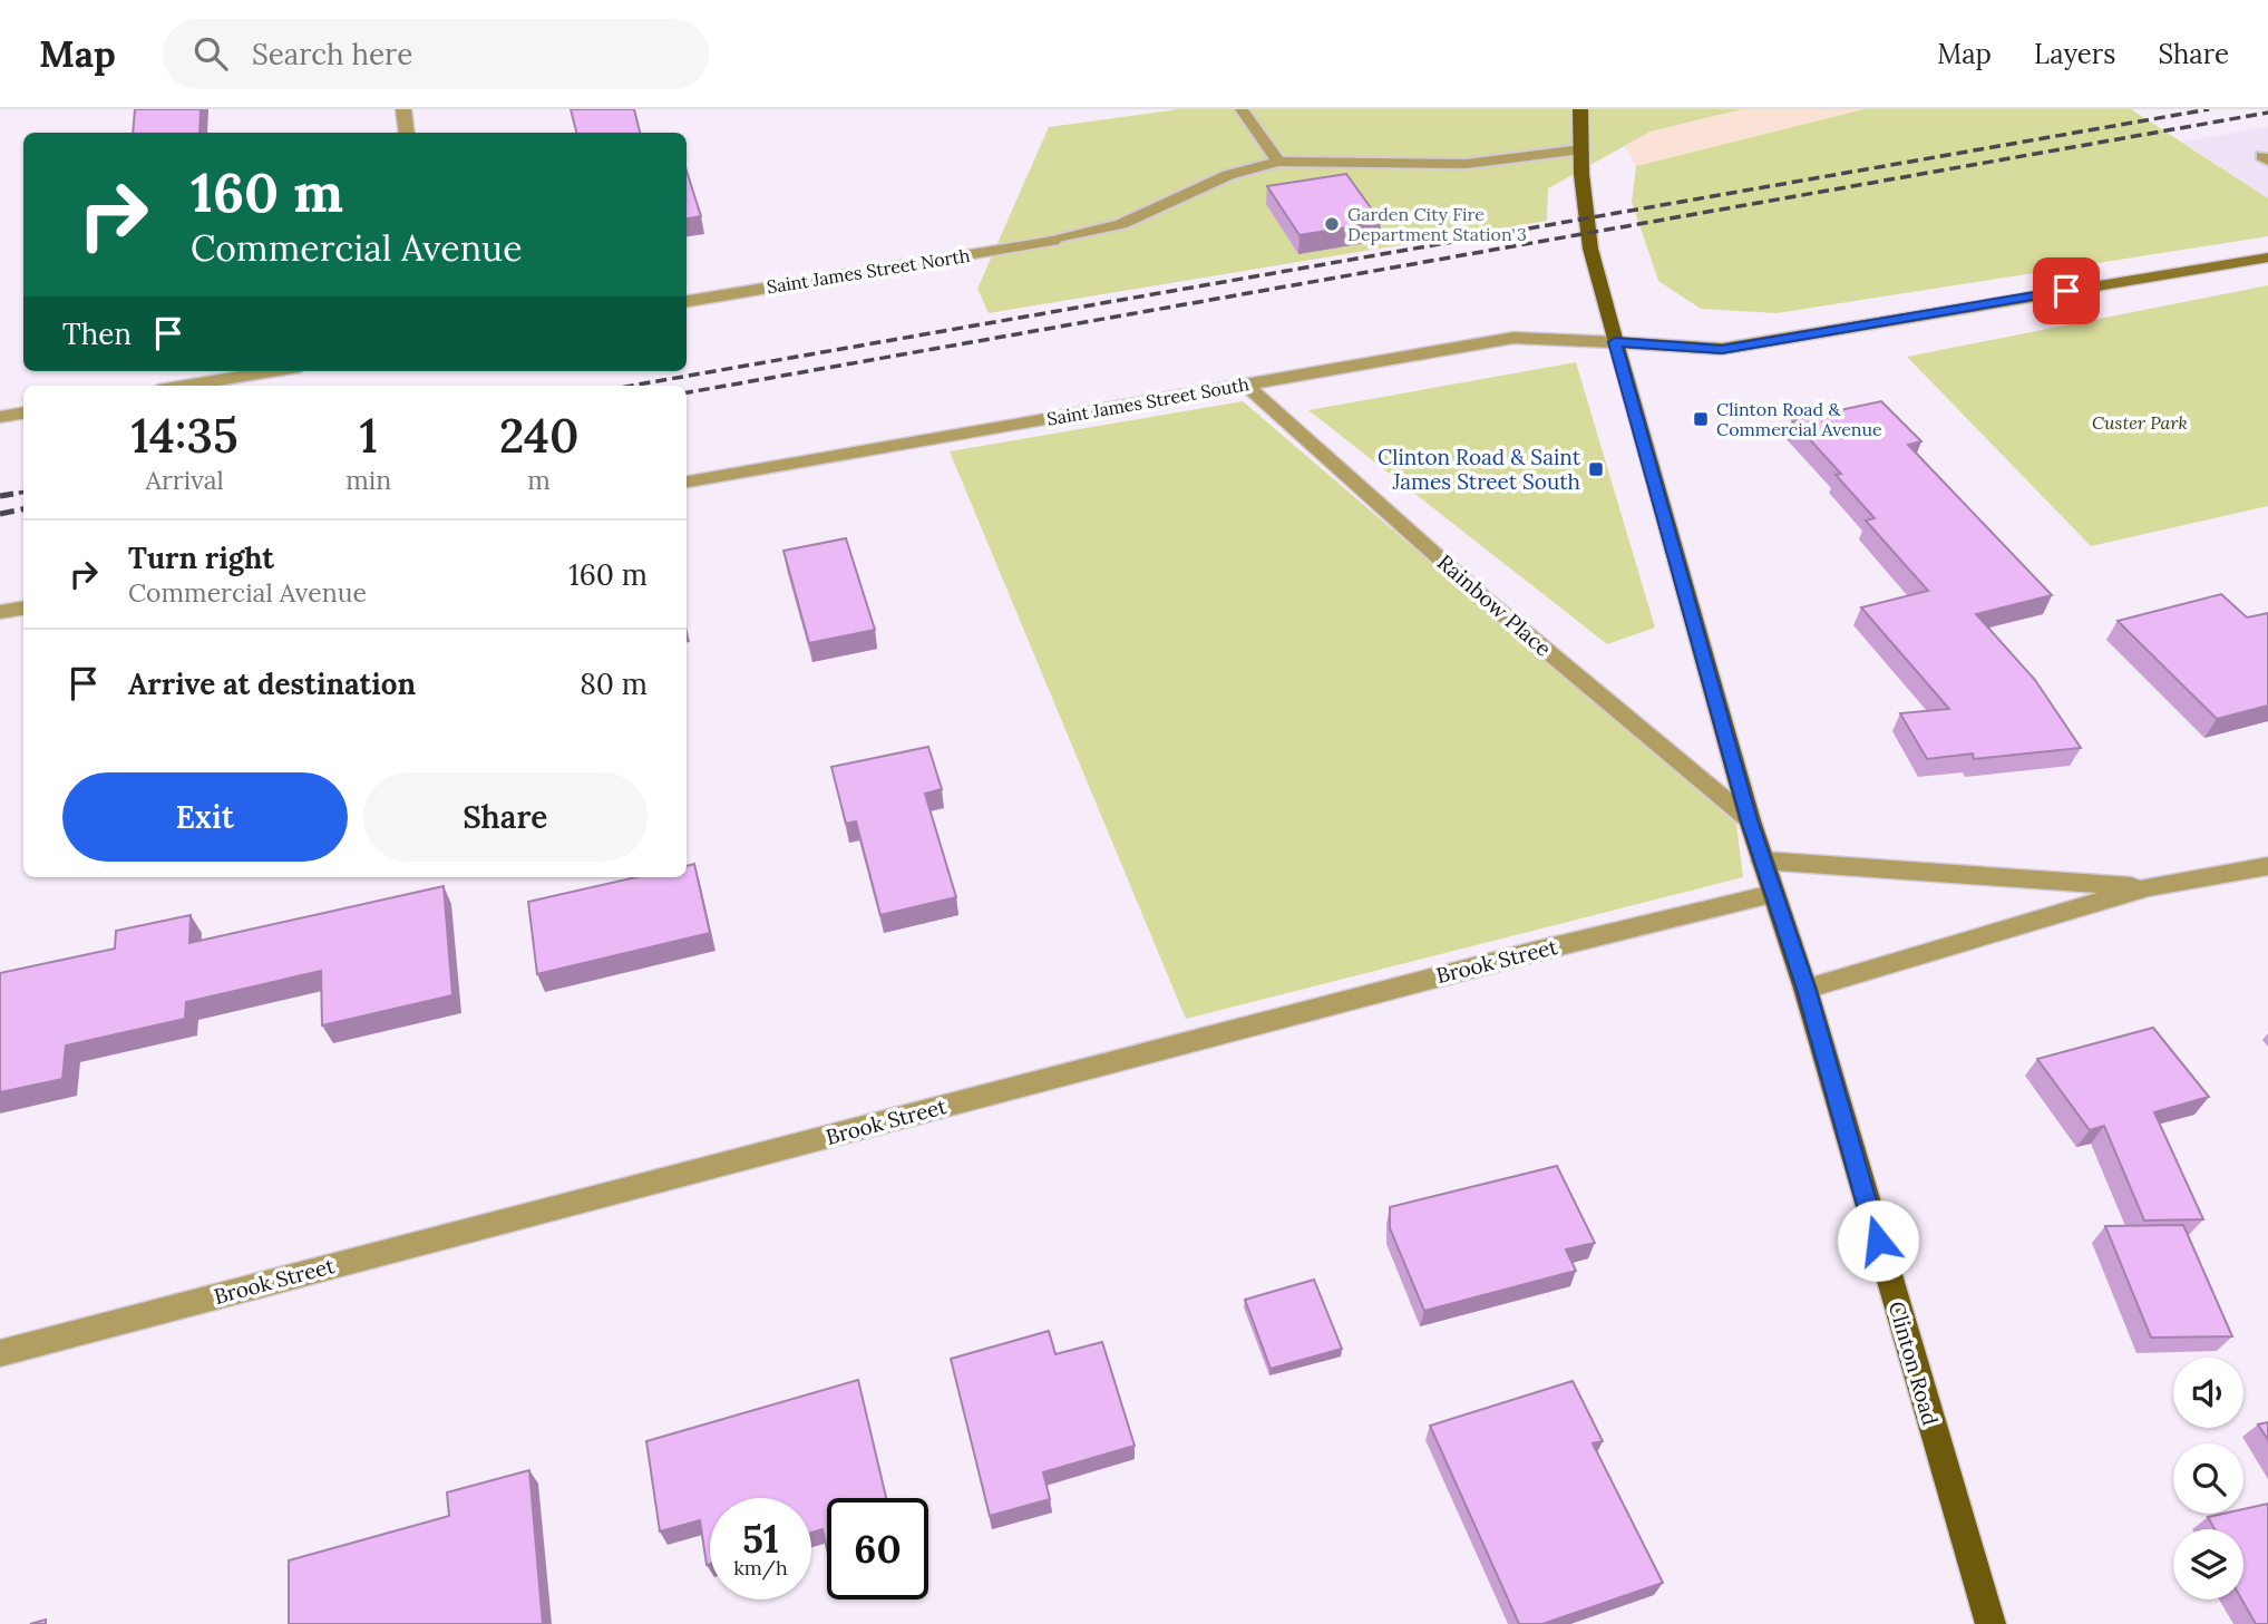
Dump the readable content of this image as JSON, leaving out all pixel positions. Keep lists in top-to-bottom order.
{
  "streets": {
    "main road": ["Clinton Road"],
    "street": [
      "Saint James Street North",
      "Saint James Street South",
      "Rainbow Place",
      "Brook Street"
    ]
  },
  "crossings": [
    ["Saint James Street South", "Rainbow Place"],
    ["Saint James Street South", "Clinton Road"],
    ["Rainbow Place", "Clinton Road"],
    ["Brook Street", "Clinton Road"]
  ],
  "parks": ["Custer Park"],
  "places": {
    "other": ["Garden City Fire Department Station 3"],
    "transit": ["Clinton Road & Commercial Avenue", "Clinton Road & Saint James Street South"]
  },
  "page": {
    "header": "Map",
    "search": "Search here",
    "nav": ["Map", "Layers", "Share"],
    "turn": ["160 m", "Commercial Avenue"],
    "then": "Then",
    "eta": [
      "14:35",
      "Arrival",
      "1",
      "min",
      "240",
      "m"
    ],
    "list": [
      {
        "name": "Turn right",
        "note": "Commercial Avenue",
        "value": "160 m"
      },
      {
        "name": "Arrive at destination",
        "value": "80 m"
      }
    ],
    "buttons": ["Exit", "Share"],
    "speed": "51 km/h",
    "limit": "60"
  }
}
